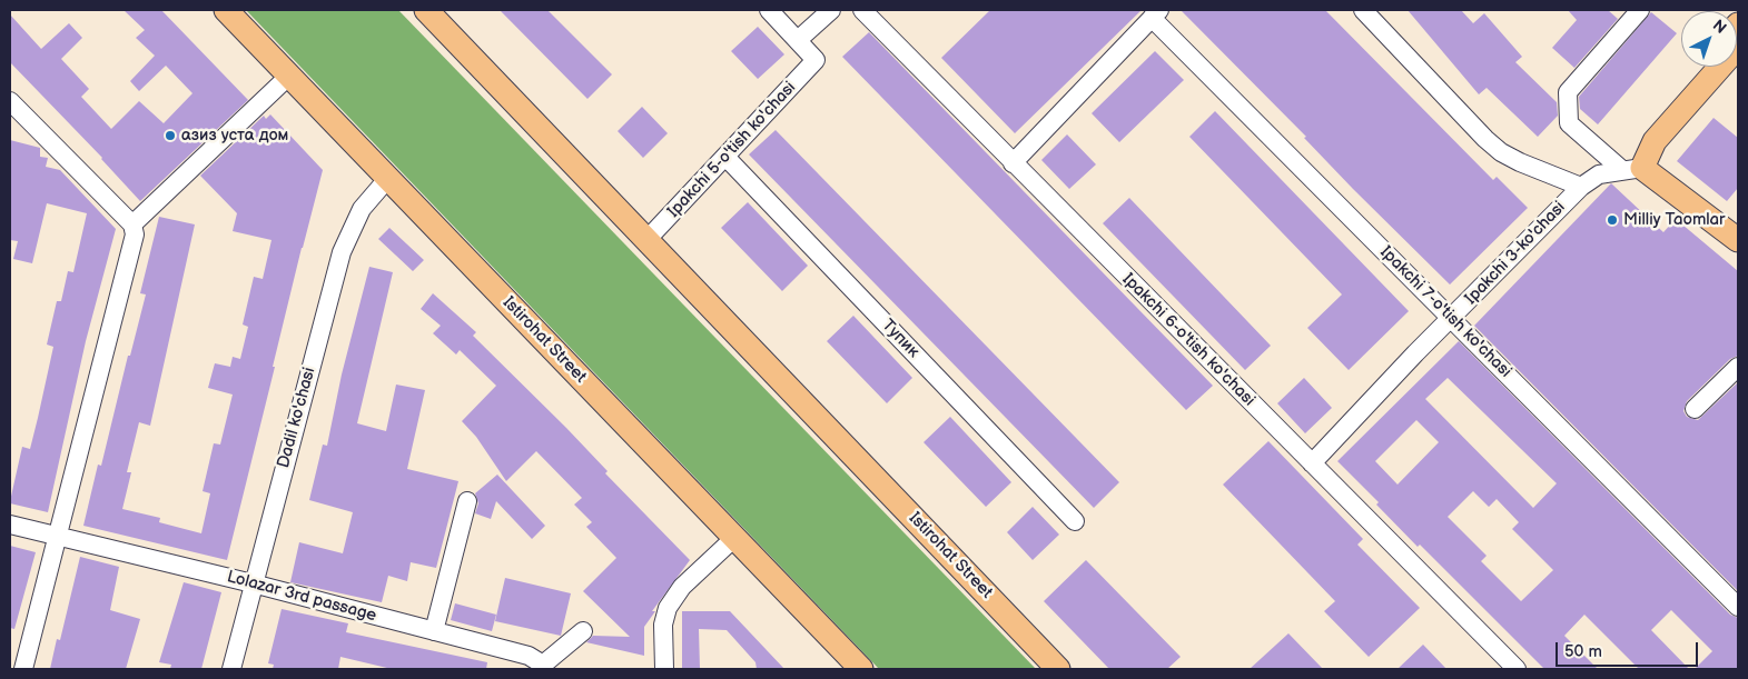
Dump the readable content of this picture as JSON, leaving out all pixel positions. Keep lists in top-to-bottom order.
{
  "streets": {
    "main road": ["Istirohat Street"],
    "street": [
      "Ipakchi 5-o'tish ko'chasi",
      "Ipakchi 3-ko'chasi",
      "Ipakchi 7-o'tish ko'chasi",
      "Тупик",
      "Ipakchi 6-o'tish ko'chasi",
      "Dadil ko'chasi",
      "Lolazar 3rd passage"
    ]
  },
  "crossings": [
    ["Ipakchi 5-o'tish ko'chasi", "Тупик"],
    ["Ipakchi 5-o'tish ko'chasi", "Istirohat Street"],
    ["Ipakchi 3-ko'chasi", "Ipakchi 7-o'tish ko'chasi"],
    ["Ipakchi 3-ko'chasi", "Ipakchi 6-o'tish ko'chasi"],
    ["Istirohat Street", "Dadil ko'chasi"],
    ["Dadil ko'chasi", "Lolazar 3rd passage"]
  ],
  "places": ["азиз уста дом", "Milliy Taomlar"],
  "scale_bar": "50 m",
  "north": "top right"
}
